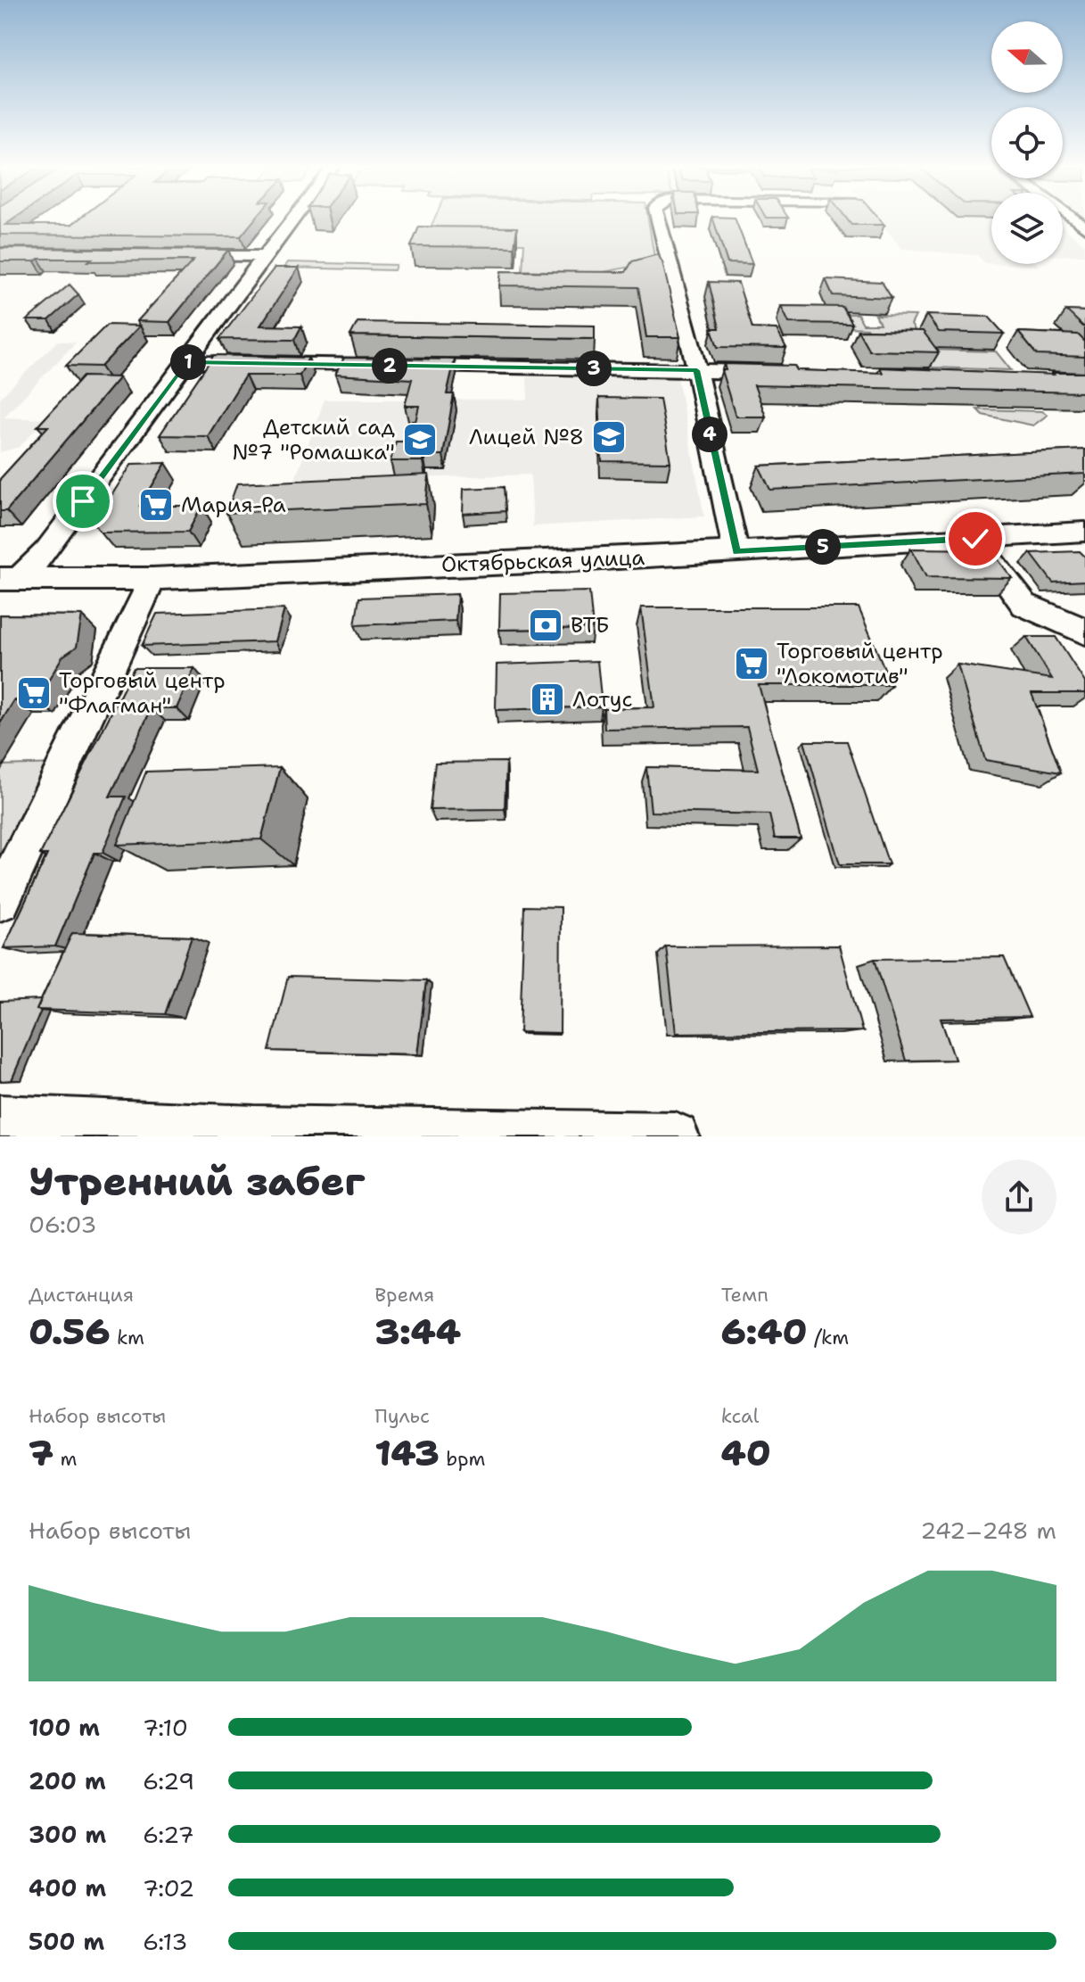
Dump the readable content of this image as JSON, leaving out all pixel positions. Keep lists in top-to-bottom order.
{
  "streets": {
    "street": ["Октябрьская улица"]
  },
  "places": {
    "school or university": ["Лицей №8", "Детский сад №7 \"Ромашка\""],
    "supermarket": ["Мария-Ра", "Торговый центр \"Локомотив\"", "Торговый центр \"Флагман\""],
    "bank": ["ВТБ"],
    "building": ["Лотус"]
  },
  "north": "left",
  "page": {
    "pins": [
      "1",
      "2",
      "3",
      "4",
      "5"
    ],
    "heading": ["Утренний забег", "06:03"],
    "stats": [
      ["Дистанция", "0.56 km"],
      ["Время", "3:44"],
      ["Темп", "6:40 /km"],
      ["Набор высоты", "7 m"],
      ["Пульс", "143 bpm"],
      ["kcal", "40"]
    ],
    "chart": ["Набор высоты", "242–248 m"],
    "list": [
      {
        "name": "100 m",
        "note": "7:10"
      },
      {
        "name": "200 m",
        "note": "6:29"
      },
      {
        "name": "300 m",
        "note": "6:27"
      },
      {
        "name": "400 m",
        "note": "7:02"
      },
      {
        "name": "500 m",
        "note": "6:13"
      }
    ]
  }
}
